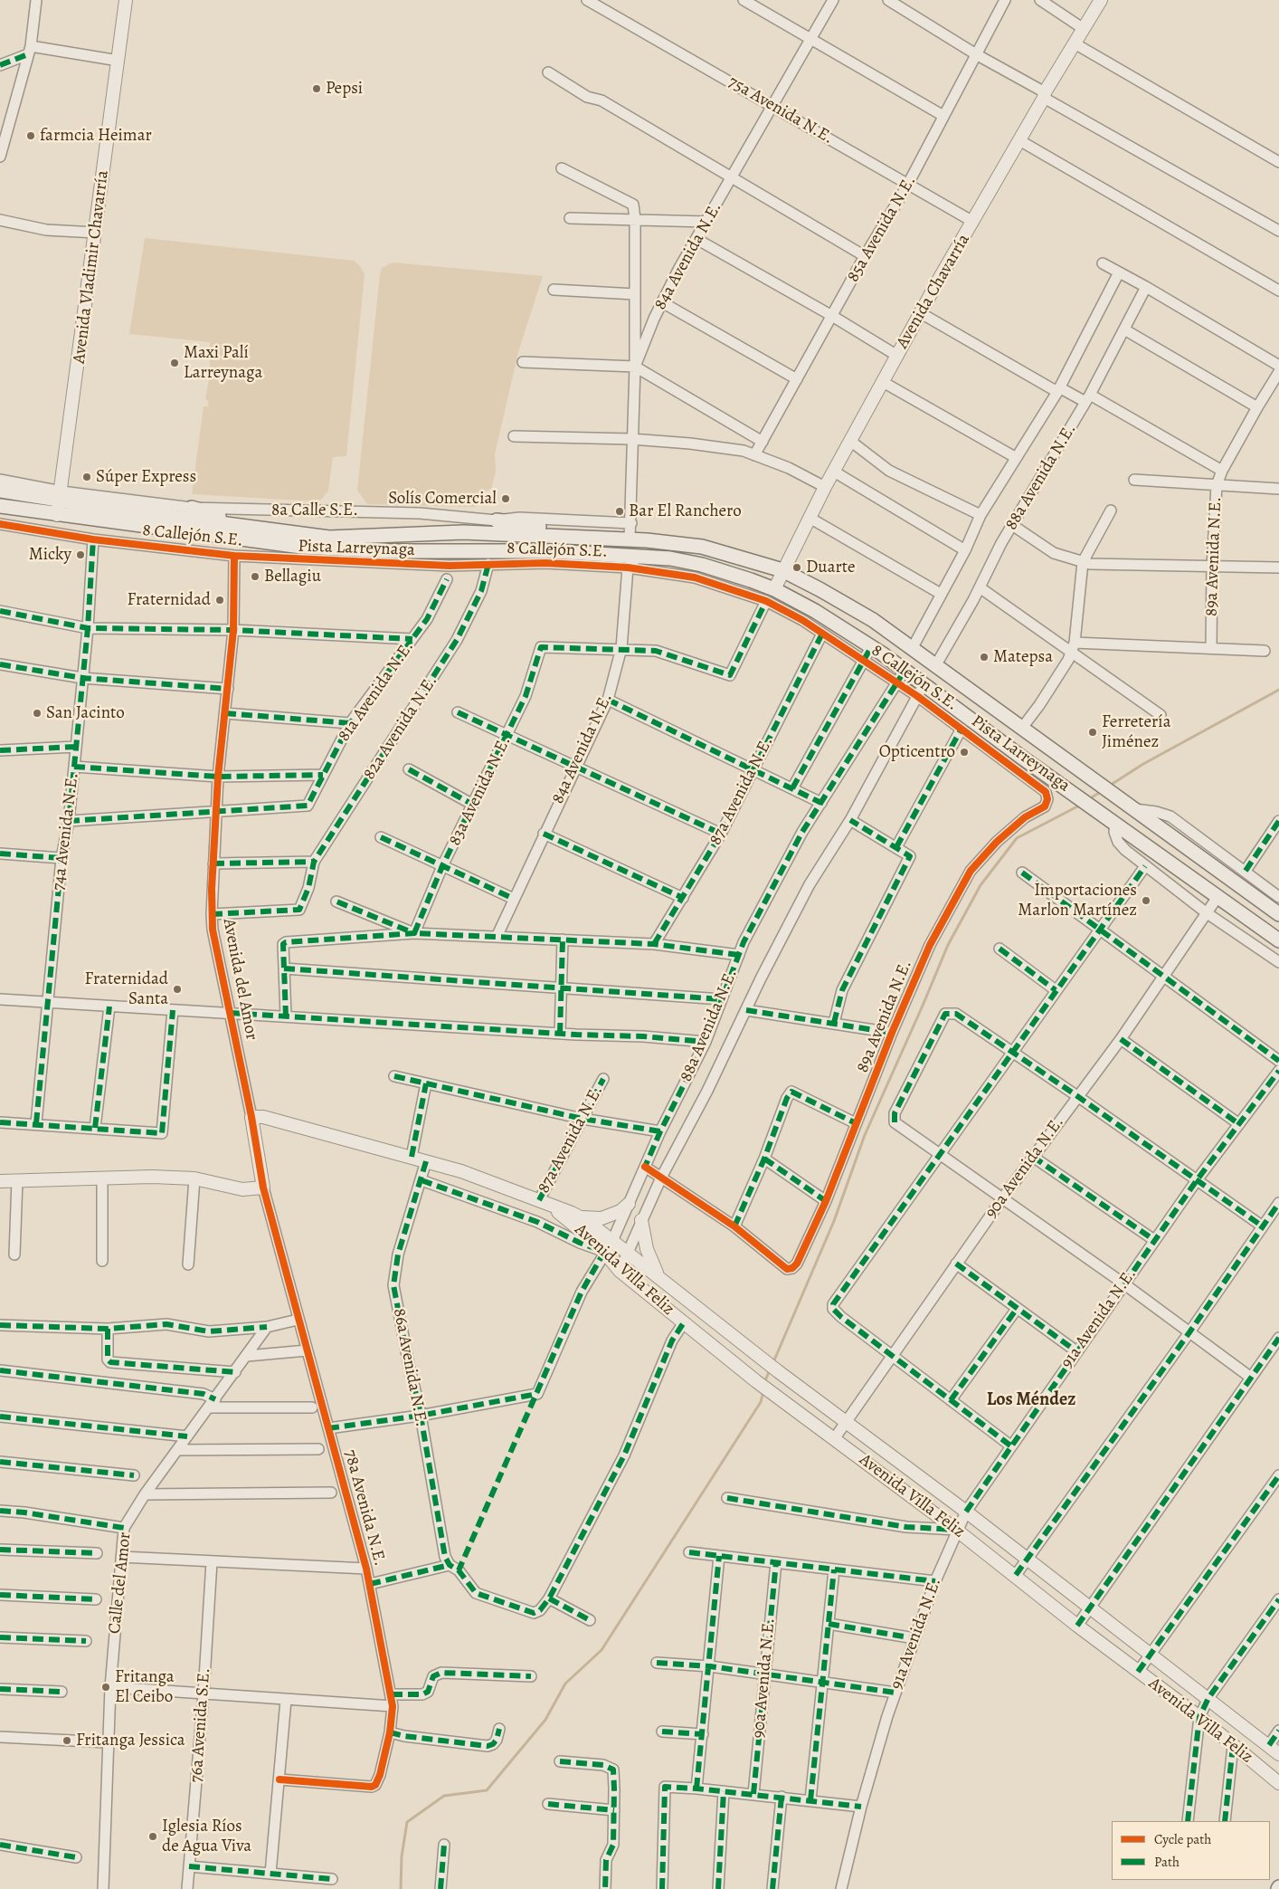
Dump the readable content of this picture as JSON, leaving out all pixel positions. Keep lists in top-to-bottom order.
{
  "streets": {
    "main road": ["Pista Larreynaga"],
    "street": [
      "75a Avenida N.E.",
      "85a Avenida N.E.",
      "84a Avenida N.E.",
      "Avenida Vladimir Chavarría",
      "Avenida Chavarría",
      "88a Avenida N.E.",
      "8a Calle S.E.",
      "8 Callejón S.E.",
      "89a Avenida N.E.",
      "81a Avenida N.E.",
      "82a Avenida N.E.",
      "83a Avenida N.E.",
      "87a Avenida N.E.",
      "74a Avenida N.E.",
      "Avenida del Amor",
      "90a Avenida N.E.",
      "Avenida Villa Feliz",
      "91a Avenida N.E.",
      "86a Avenida N.E.",
      "78a Avenida N.E.",
      "Calle del Amor",
      "76a Avenida S.E."
    ]
  },
  "crossings": [
    ["75a Avenida N.E.", "85a Avenida N.E."],
    ["75a Avenida N.E.", "84a Avenida N.E."],
    ["75a Avenida N.E.", "Avenida Chavarría"],
    ["84a Avenida N.E.", "8a Calle S.E."],
    ["84a Avenida N.E.", "8 Callejón S.E."],
    ["84a Avenida N.E.", "Pista Larreynaga"],
    ["84a Avenida N.E.", "83a Avenida N.E."],
    ["Avenida Vladimir Chavarría", "8a Calle S.E."],
    ["Avenida Vladimir Chavarría", "8 Callejón S.E."],
    ["Avenida Vladimir Chavarría", "Pista Larreynaga"],
    ["Avenida Chavarría", "Pista Larreynaga"],
    ["88a Avenida N.E.", "8 Callejón S.E."],
    ["88a Avenida N.E.", "Pista Larreynaga"],
    ["88a Avenida N.E.", "Avenida Villa Feliz"],
    ["88a Avenida N.E.", "86a Avenida N.E."],
    ["8a Calle S.E.", "Pista Larreynaga"],
    ["8 Callejón S.E.", "Pista Larreynaga"],
    ["8 Callejón S.E.", "89a Avenida N.E."],
    ["8 Callejón S.E.", "82a Avenida N.E."],
    ["8 Callejón S.E.", "87a Avenida N.E."],
    ["8 Callejón S.E.", "74a Avenida N.E."],
    ["8 Callejón S.E.", "Avenida del Amor"],
    ["Pista Larreynaga", "90a Avenida N.E."],
    ["81a Avenida N.E.", "Avenida del Amor"],
    ["82a Avenida N.E.", "Avenida del Amor"],
    ["87a Avenida N.E.", "Avenida Villa Feliz"],
    ["Avenida del Amor", "Avenida Villa Feliz"],
    ["Avenida del Amor", "78a Avenida N.E."],
    ["90a Avenida N.E.", "Avenida Villa Feliz"],
    ["Avenida Villa Feliz", "91a Avenida N.E."],
    ["Avenida Villa Feliz", "86a Avenida N.E."]
  ],
  "districts": ["Los Méndez"],
  "places": [
    "Pepsi",
    "farmcia Heimar",
    "Maxi Palí Larreynaga",
    "Súper Express",
    "Solís Comercial",
    "Bar El Ranchero",
    "Micky",
    "Duarte",
    "Bellagiu",
    "Fraternidad",
    "Matepsa",
    "San Jacinto",
    "Ferretería Jiménez",
    "Opticentro",
    "Importaciones Marlon Martínez",
    "Fraternidad Santa",
    "Fritanga El Ceibo",
    "Fritanga Jessica",
    "Iglesia Ríos de Agua Viva"
  ],
  "legend": ["Cycle path", "Path"]
}
